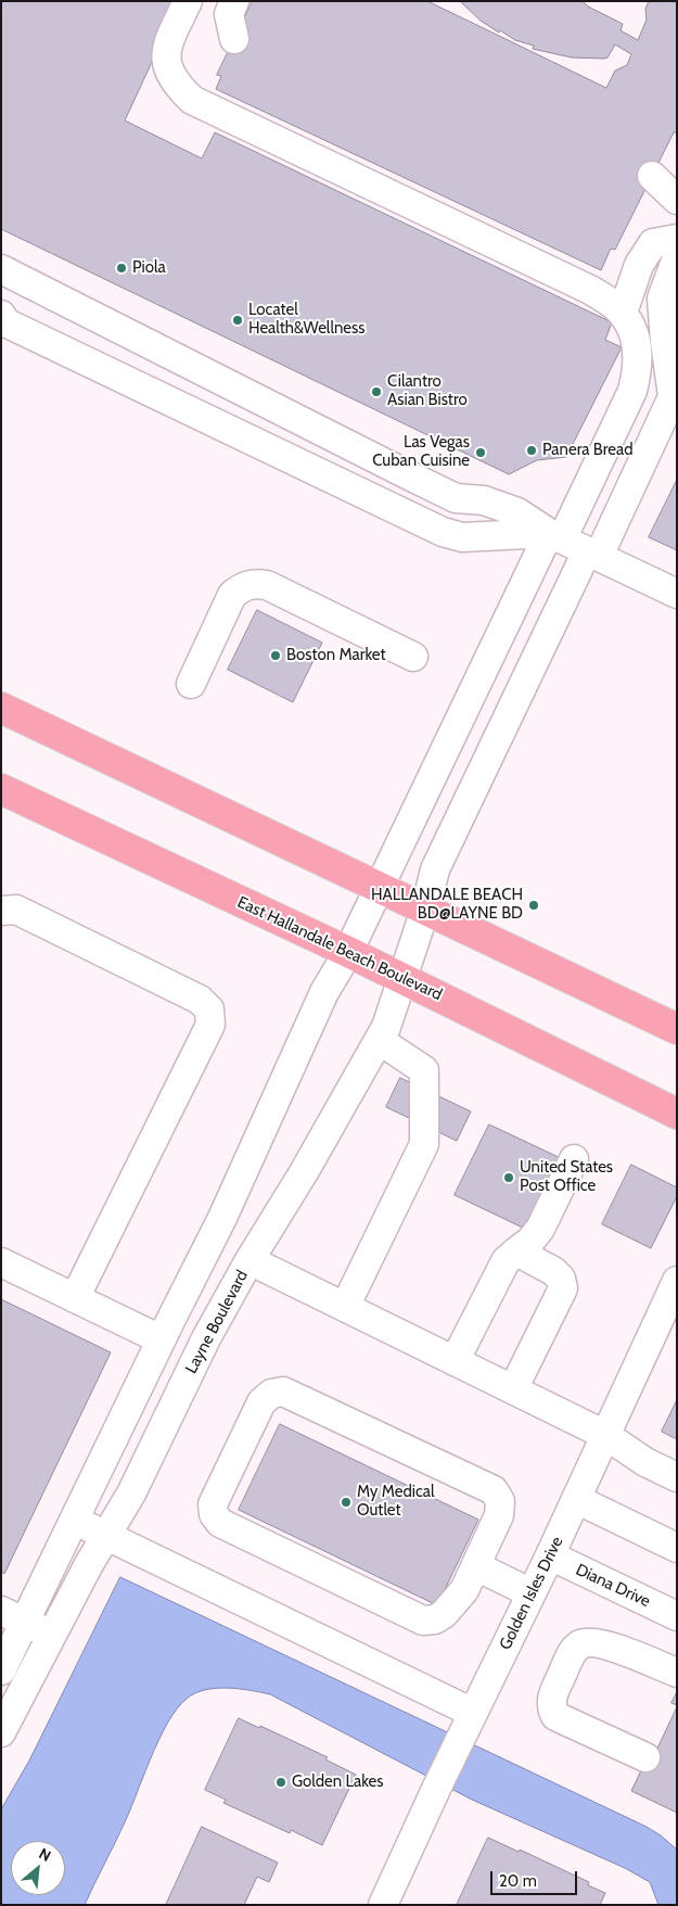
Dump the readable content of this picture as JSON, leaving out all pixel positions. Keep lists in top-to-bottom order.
{
  "streets": {
    "main road": ["East Hallandale Beach Boulevard"],
    "street": ["Layne Boulevard", "Diana Drive", "Golden Isles Drive"]
  },
  "crossings": [
    ["East Hallandale Beach Boulevard", "Layne Boulevard"],
    ["Diana Drive", "Golden Isles Drive"]
  ],
  "places": [
    "Piola",
    "Locatel Health&Wellness",
    "Cilantro Asian Bistro",
    "Panera Bread",
    "Las Vegas Cuban Cuisine",
    "Boston Market",
    "HALLANDALE BEACH BD@LAYNE BD",
    "United States Post Office",
    "My Medical Outlet",
    "Golden Lakes"
  ],
  "scale_bar": "20 m",
  "north": "top right"
}
